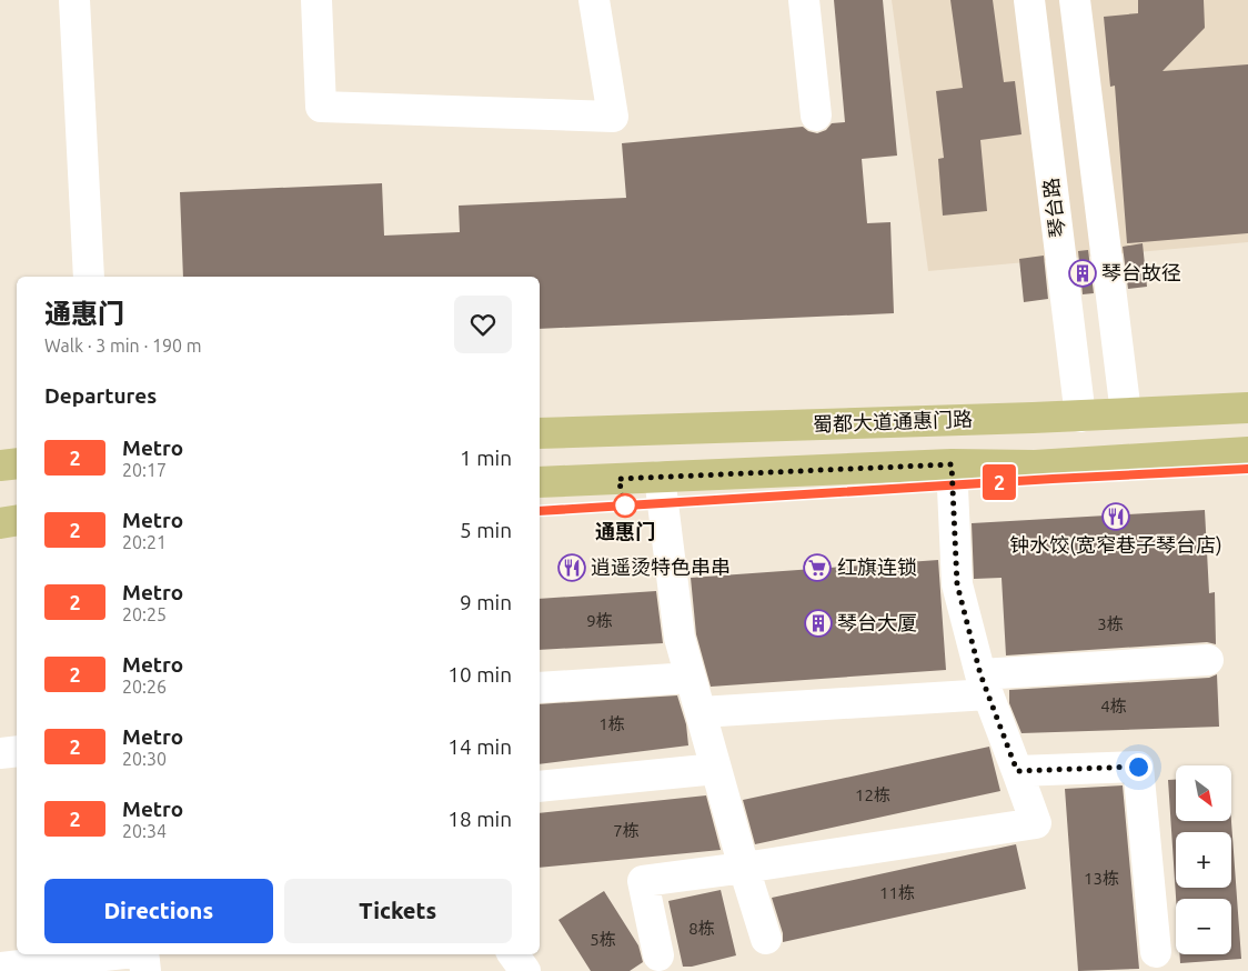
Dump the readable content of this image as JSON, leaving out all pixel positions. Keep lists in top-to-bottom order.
{
  "streets": {
    "main road": ["蜀都大道通惠门路"],
    "street": ["琴台路"]
  },
  "crossings": [
    ["琴台路", "蜀都大道通惠门路"]
  ],
  "places": {
    "building": ["琴台故径", "琴台大厦"],
    "other": ["通惠门"],
    "restaurant": ["钟水饺(宽窄巷子琴台店)", "逍遥烫特色串串"],
    "supermarket": ["红旗连锁"]
  },
  "lines": ["metro line 2"],
  "house_numbers": [
    "9栋",
    "3栋",
    "4栋",
    "1栋",
    "12栋",
    "7栋",
    "13栋",
    "11栋",
    "8栋",
    "5栋"
  ],
  "north": "bottom right",
  "page": {
    "on_map": "2",
    "heading": [
      ["通惠门", "Walk · 3 min · 190 m"],
      "Departures"
    ],
    "list": [
      {
        "mark": "2",
        "name": "Metro",
        "note": "20:17",
        "value": "1 min"
      },
      {
        "mark": "2",
        "name": "Metro",
        "note": "20:21",
        "value": "5 min"
      },
      {
        "mark": "2",
        "name": "Metro",
        "note": "20:25",
        "value": "9 min"
      },
      {
        "mark": "2",
        "name": "Metro",
        "note": "20:26",
        "value": "10 min"
      },
      {
        "mark": "2",
        "name": "Metro",
        "note": "20:30",
        "value": "14 min"
      },
      {
        "mark": "2",
        "name": "Metro",
        "note": "20:34",
        "value": "18 min"
      }
    ],
    "map_buttons": ["+", "−"],
    "buttons": ["Directions", "Tickets"]
  }
}
